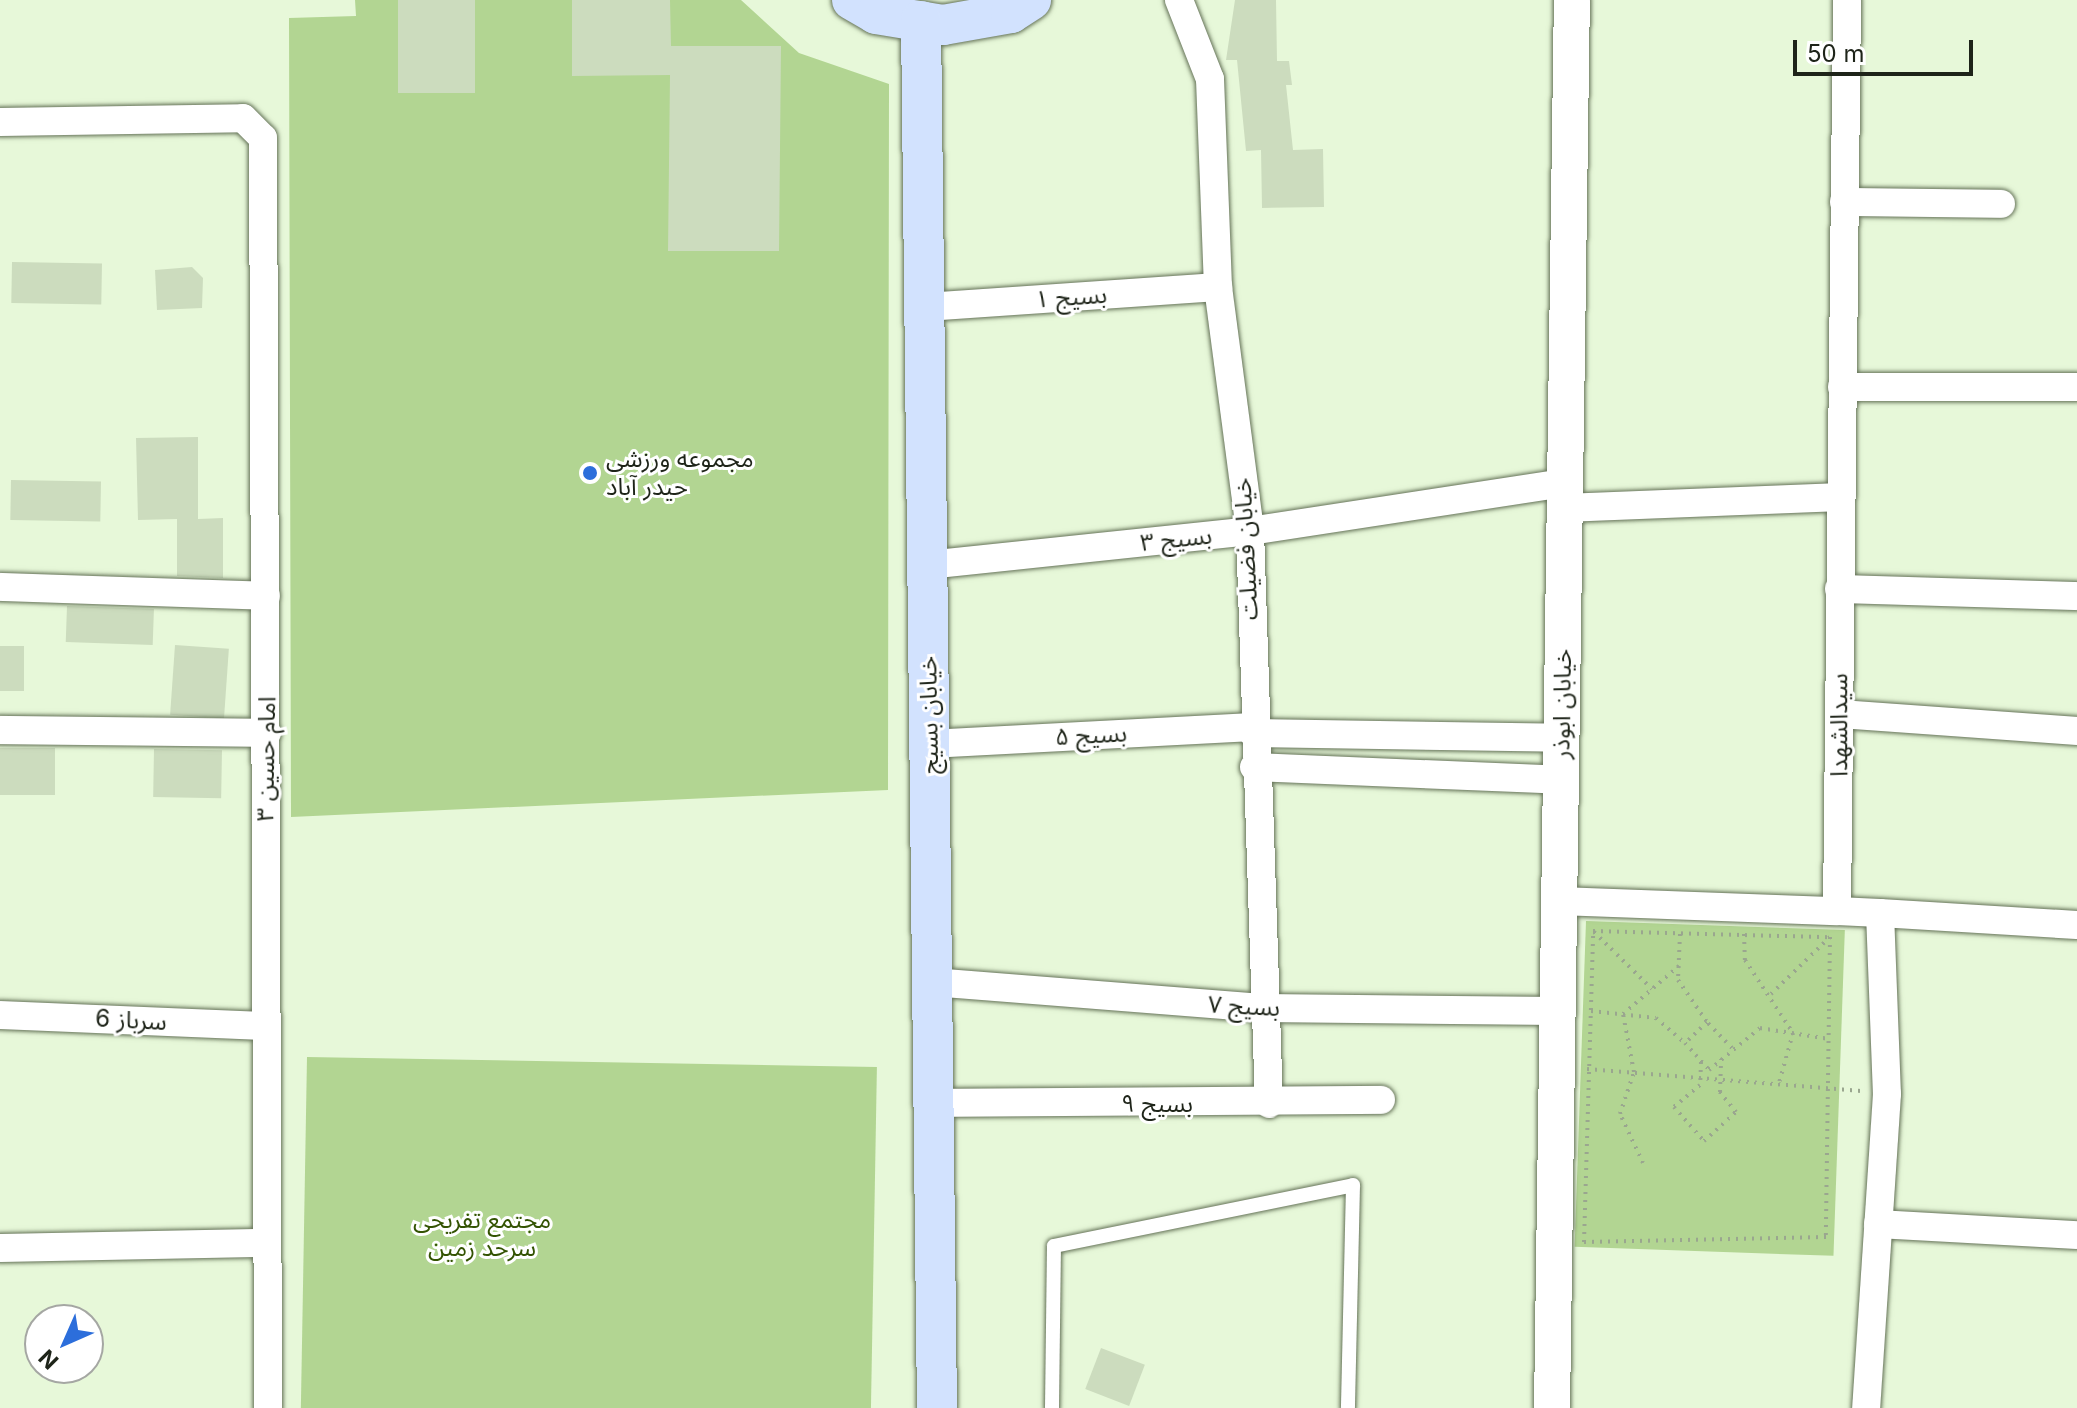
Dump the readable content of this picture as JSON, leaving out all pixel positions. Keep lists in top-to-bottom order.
{
  "streets": {
    "main road": ["خیابان بسیج"],
    "street": [
      "بسیج ۱",
      "بسیج ۳",
      "خیابان فضیلت",
      "خیابان ابوذر",
      "سیدالشهدا",
      "بسیج ۵",
      "امام حسین ۳",
      "بسیج ۷",
      "سرباز 6",
      "بسیج ۹"
    ]
  },
  "crossings": [
    ["بسیج ۱", "خیابان فضیلت"],
    ["بسیج ۱", "خیابان بسیج"],
    ["بسیج ۳", "خیابان فضیلت"],
    ["بسیج ۳", "خیابان ابوذر"],
    ["بسیج ۳", "خیابان بسیج"],
    ["بسیج ۳", "سیدالشهدا"],
    ["خیابان فضیلت", "بسیج ۵"],
    ["خیابان فضیلت", "بسیج ۷"],
    ["خیابان فضیلت", "بسیج ۹"],
    ["خیابان ابوذر", "بسیج ۵"],
    ["خیابان ابوذر", "بسیج ۷"],
    ["خیابان بسیج", "بسیج ۵"],
    ["خیابان بسیج", "بسیج ۷"],
    ["خیابان بسیج", "بسیج ۹"],
    ["امام حسین ۳", "سرباز 6"]
  ],
  "parks": ["مجتمع تفریحی سرحد زمین"],
  "places": ["مجموعه ورزشی حیدر آباد"],
  "scale_bar": "50 m",
  "north": "bottom left"
}
